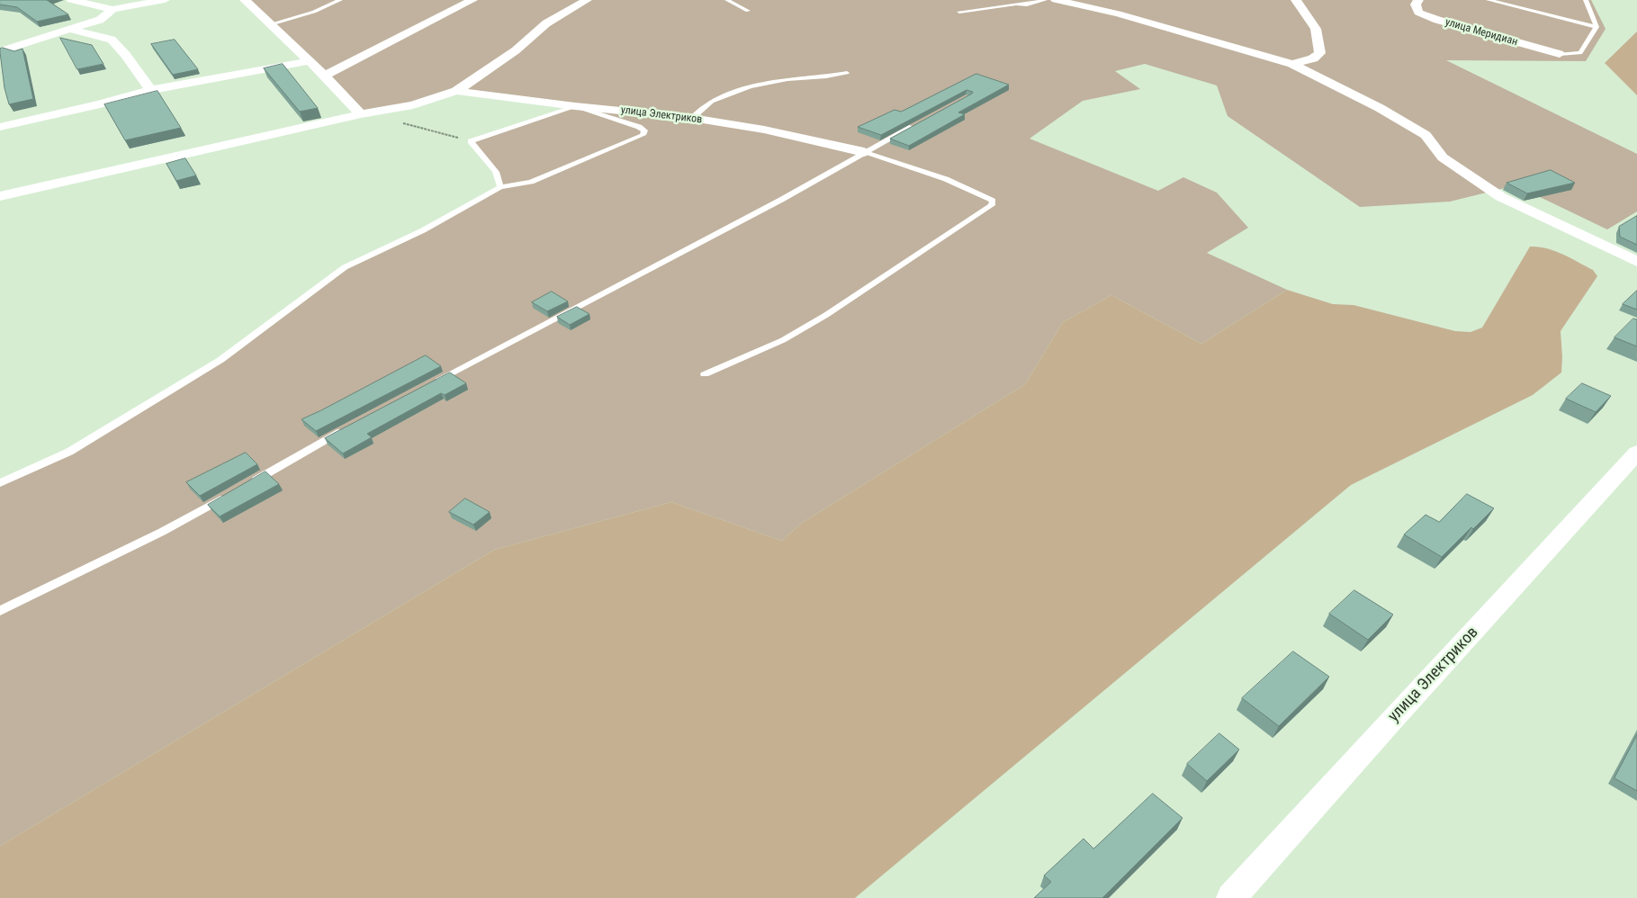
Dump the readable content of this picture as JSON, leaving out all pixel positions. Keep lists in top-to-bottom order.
{
  "streets": {
    "street": ["улица Меридиан", "улица Электриков"]
  }
}
